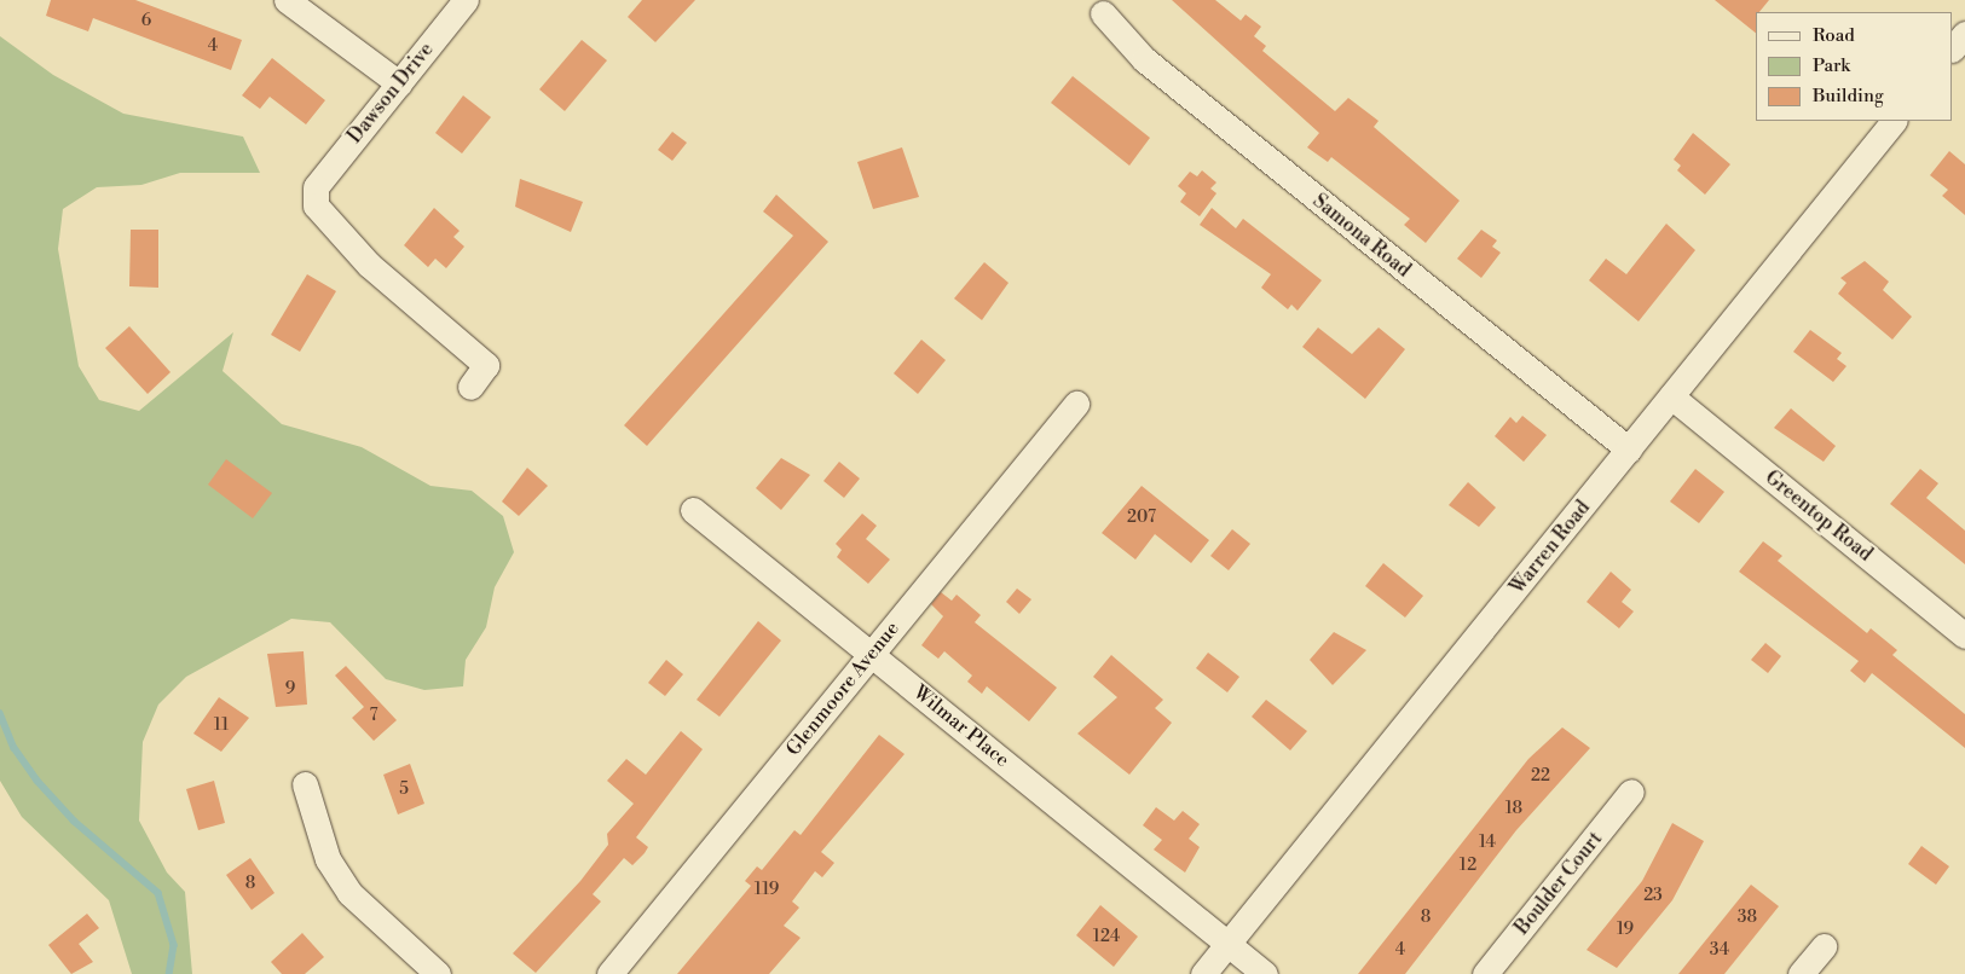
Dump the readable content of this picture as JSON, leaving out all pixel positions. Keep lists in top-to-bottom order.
{
  "streets": {
    "street": [
      "Dawson Drive",
      "Samona Road",
      "Greentop Road",
      "Warren Road",
      "Glenmoore Avenue",
      "Wilmar Place",
      "Boulder Court"
    ]
  },
  "crossings": [
    ["Samona Road", "Warren Road"],
    ["Greentop Road", "Warren Road"],
    ["Warren Road", "Wilmar Place"],
    ["Glenmoore Avenue", "Wilmar Place"]
  ],
  "house_numbers": [
    "6",
    "4",
    "207",
    "9",
    "7",
    "11",
    "22",
    "5",
    "18",
    "14",
    "12",
    "8",
    "119",
    "23",
    "8",
    "38",
    "19",
    "124",
    "4",
    "34"
  ],
  "legend": ["Road", "Park", "Building"]
}
